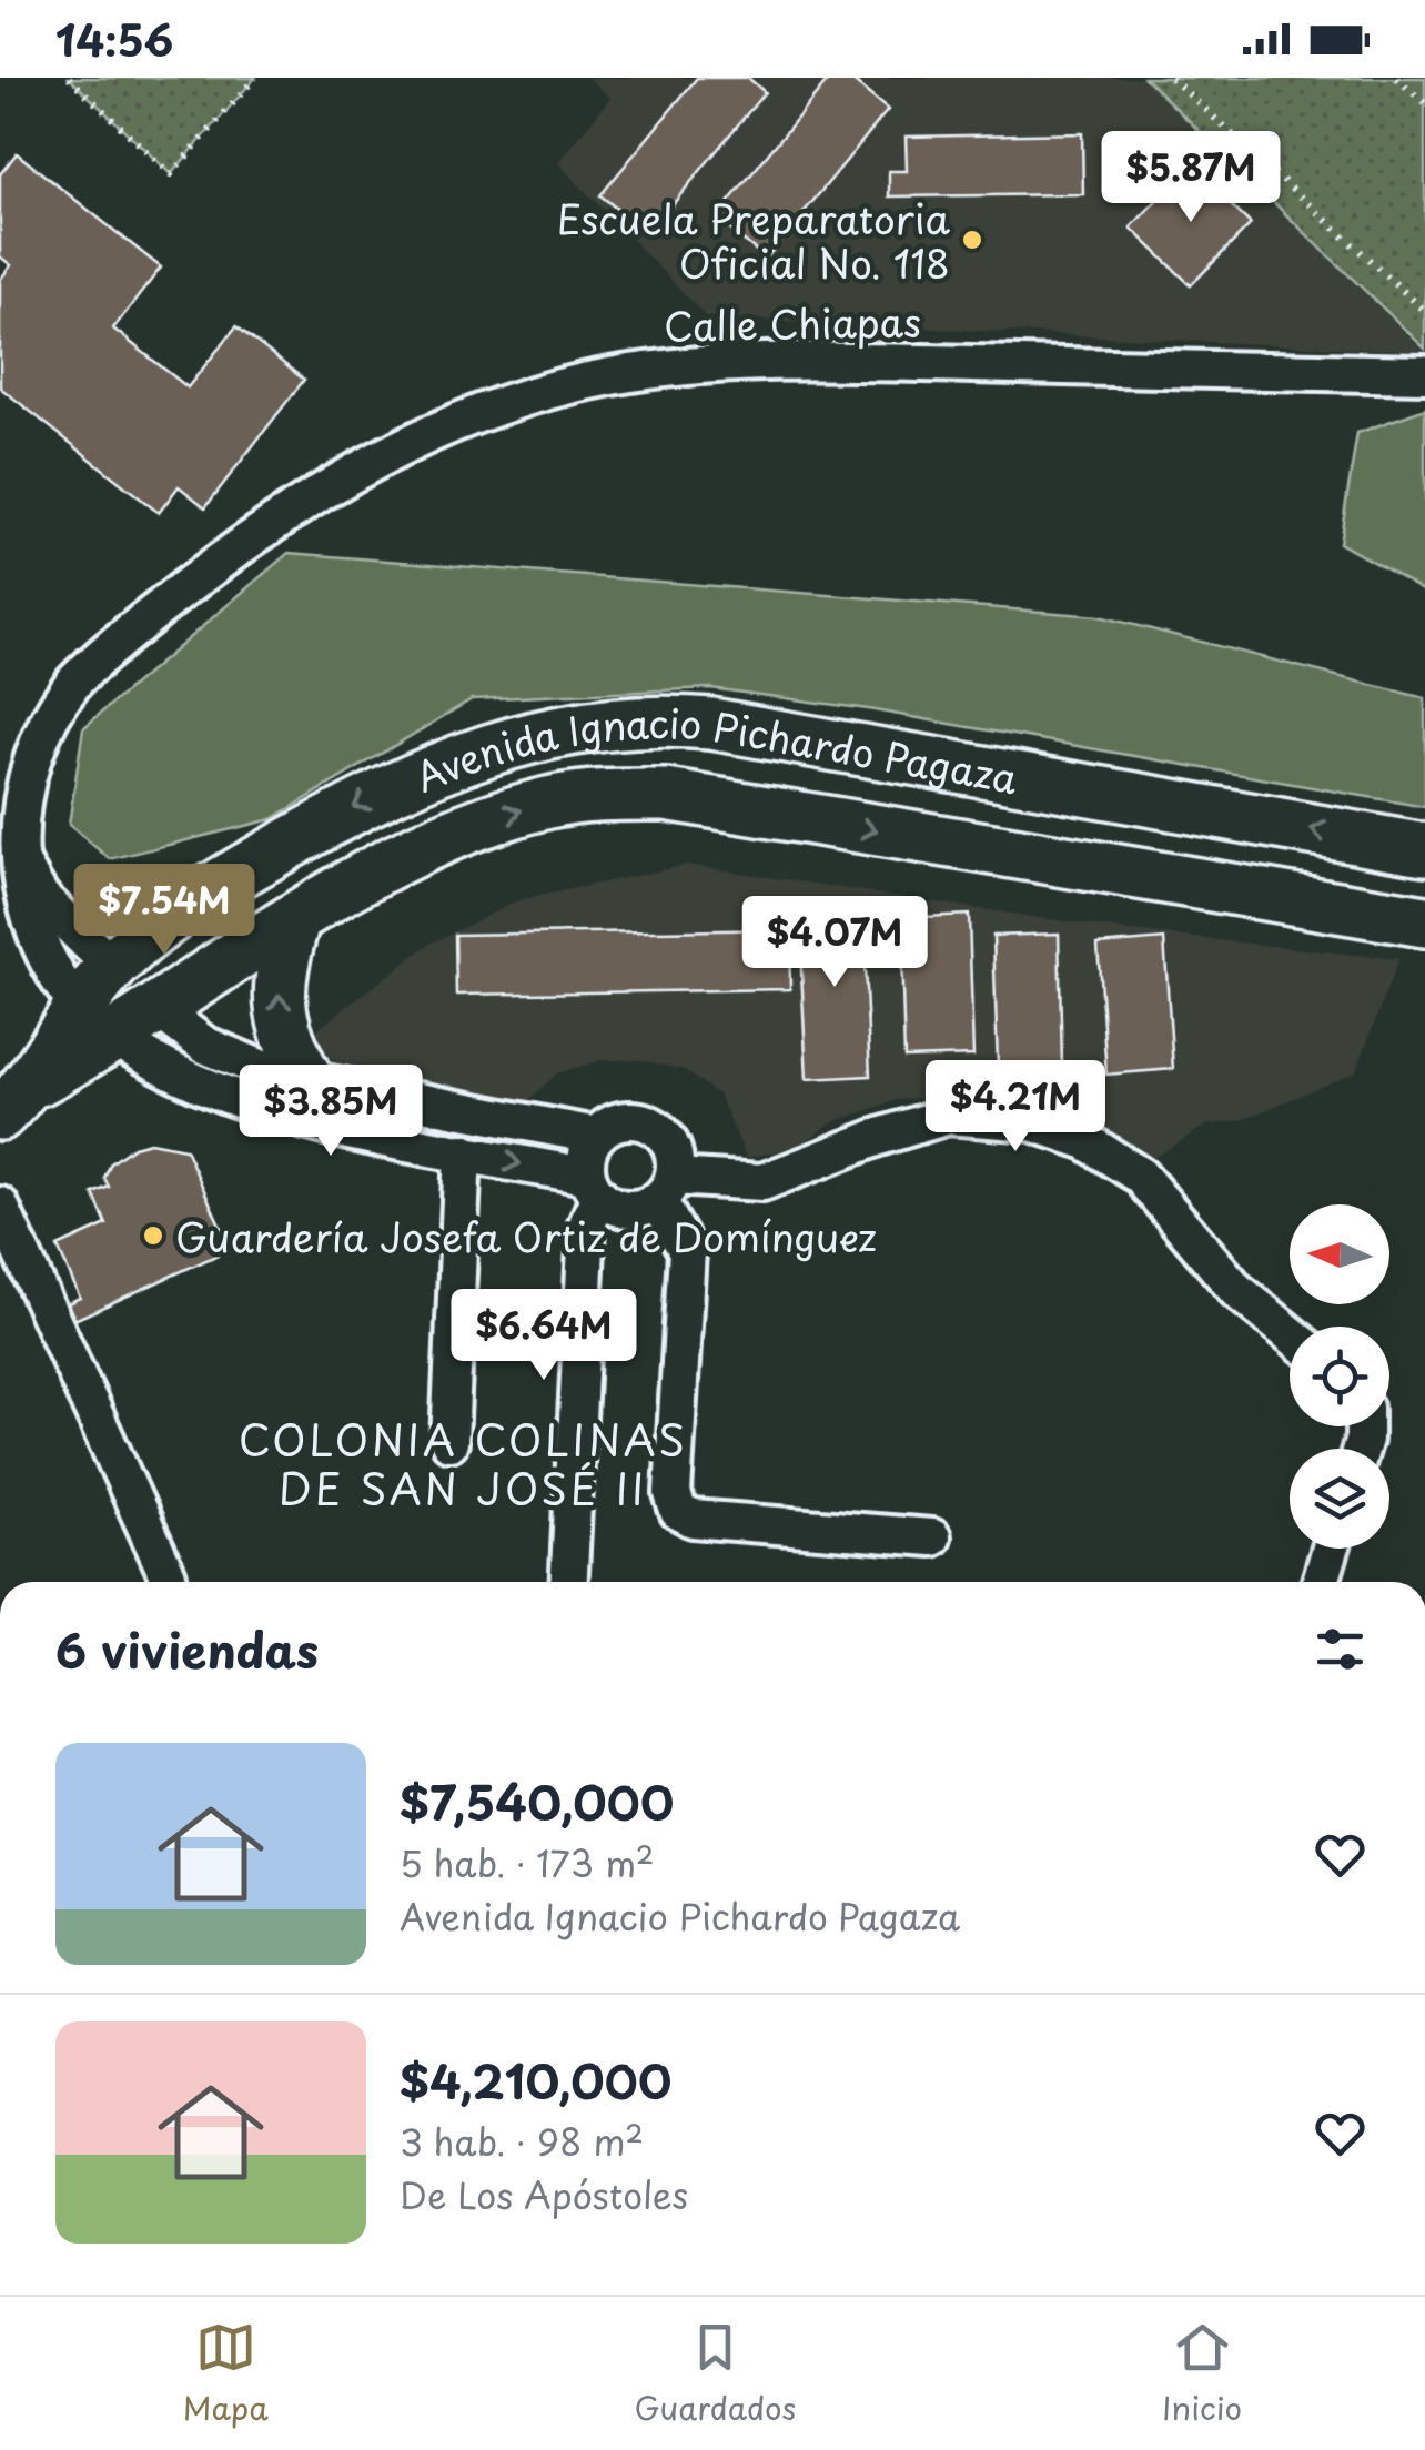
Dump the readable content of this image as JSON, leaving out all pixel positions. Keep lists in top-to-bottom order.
{
  "streets": {
    "main road": ["Avenida Ignacio Pichardo Pagaza"],
    "street": ["Calle Chiapas"]
  },
  "crossings": [
    ["Calle Chiapas", "Avenida Ignacio Pichardo Pagaza"]
  ],
  "districts": ["COLONIA COLINAS DE SAN JOSÉ II"],
  "places": ["Escuela Preparatoria Oficial No. 118", "Guardería Josefa Ortiz de Domínguez"],
  "north": "left",
  "page": {
    "status": "14:56",
    "price": [
      "$5.87M",
      "$7.54M",
      "$4.07M",
      "$4.21M",
      "$3.85M",
      "$6.64M"
    ],
    "heading": "6 viviendas",
    "list": [
      {
        "name": "$7,540,000",
        "note": "5 hab. · 173 m² · Avenida Ignacio Pichardo Pagaza"
      },
      {
        "name": "$4,210,000",
        "note": "3 hab. · 98 m² · De Los Apóstoles"
      }
    ],
    "tabs": ["Mapa", "Guardados", "Inicio"]
  }
}
